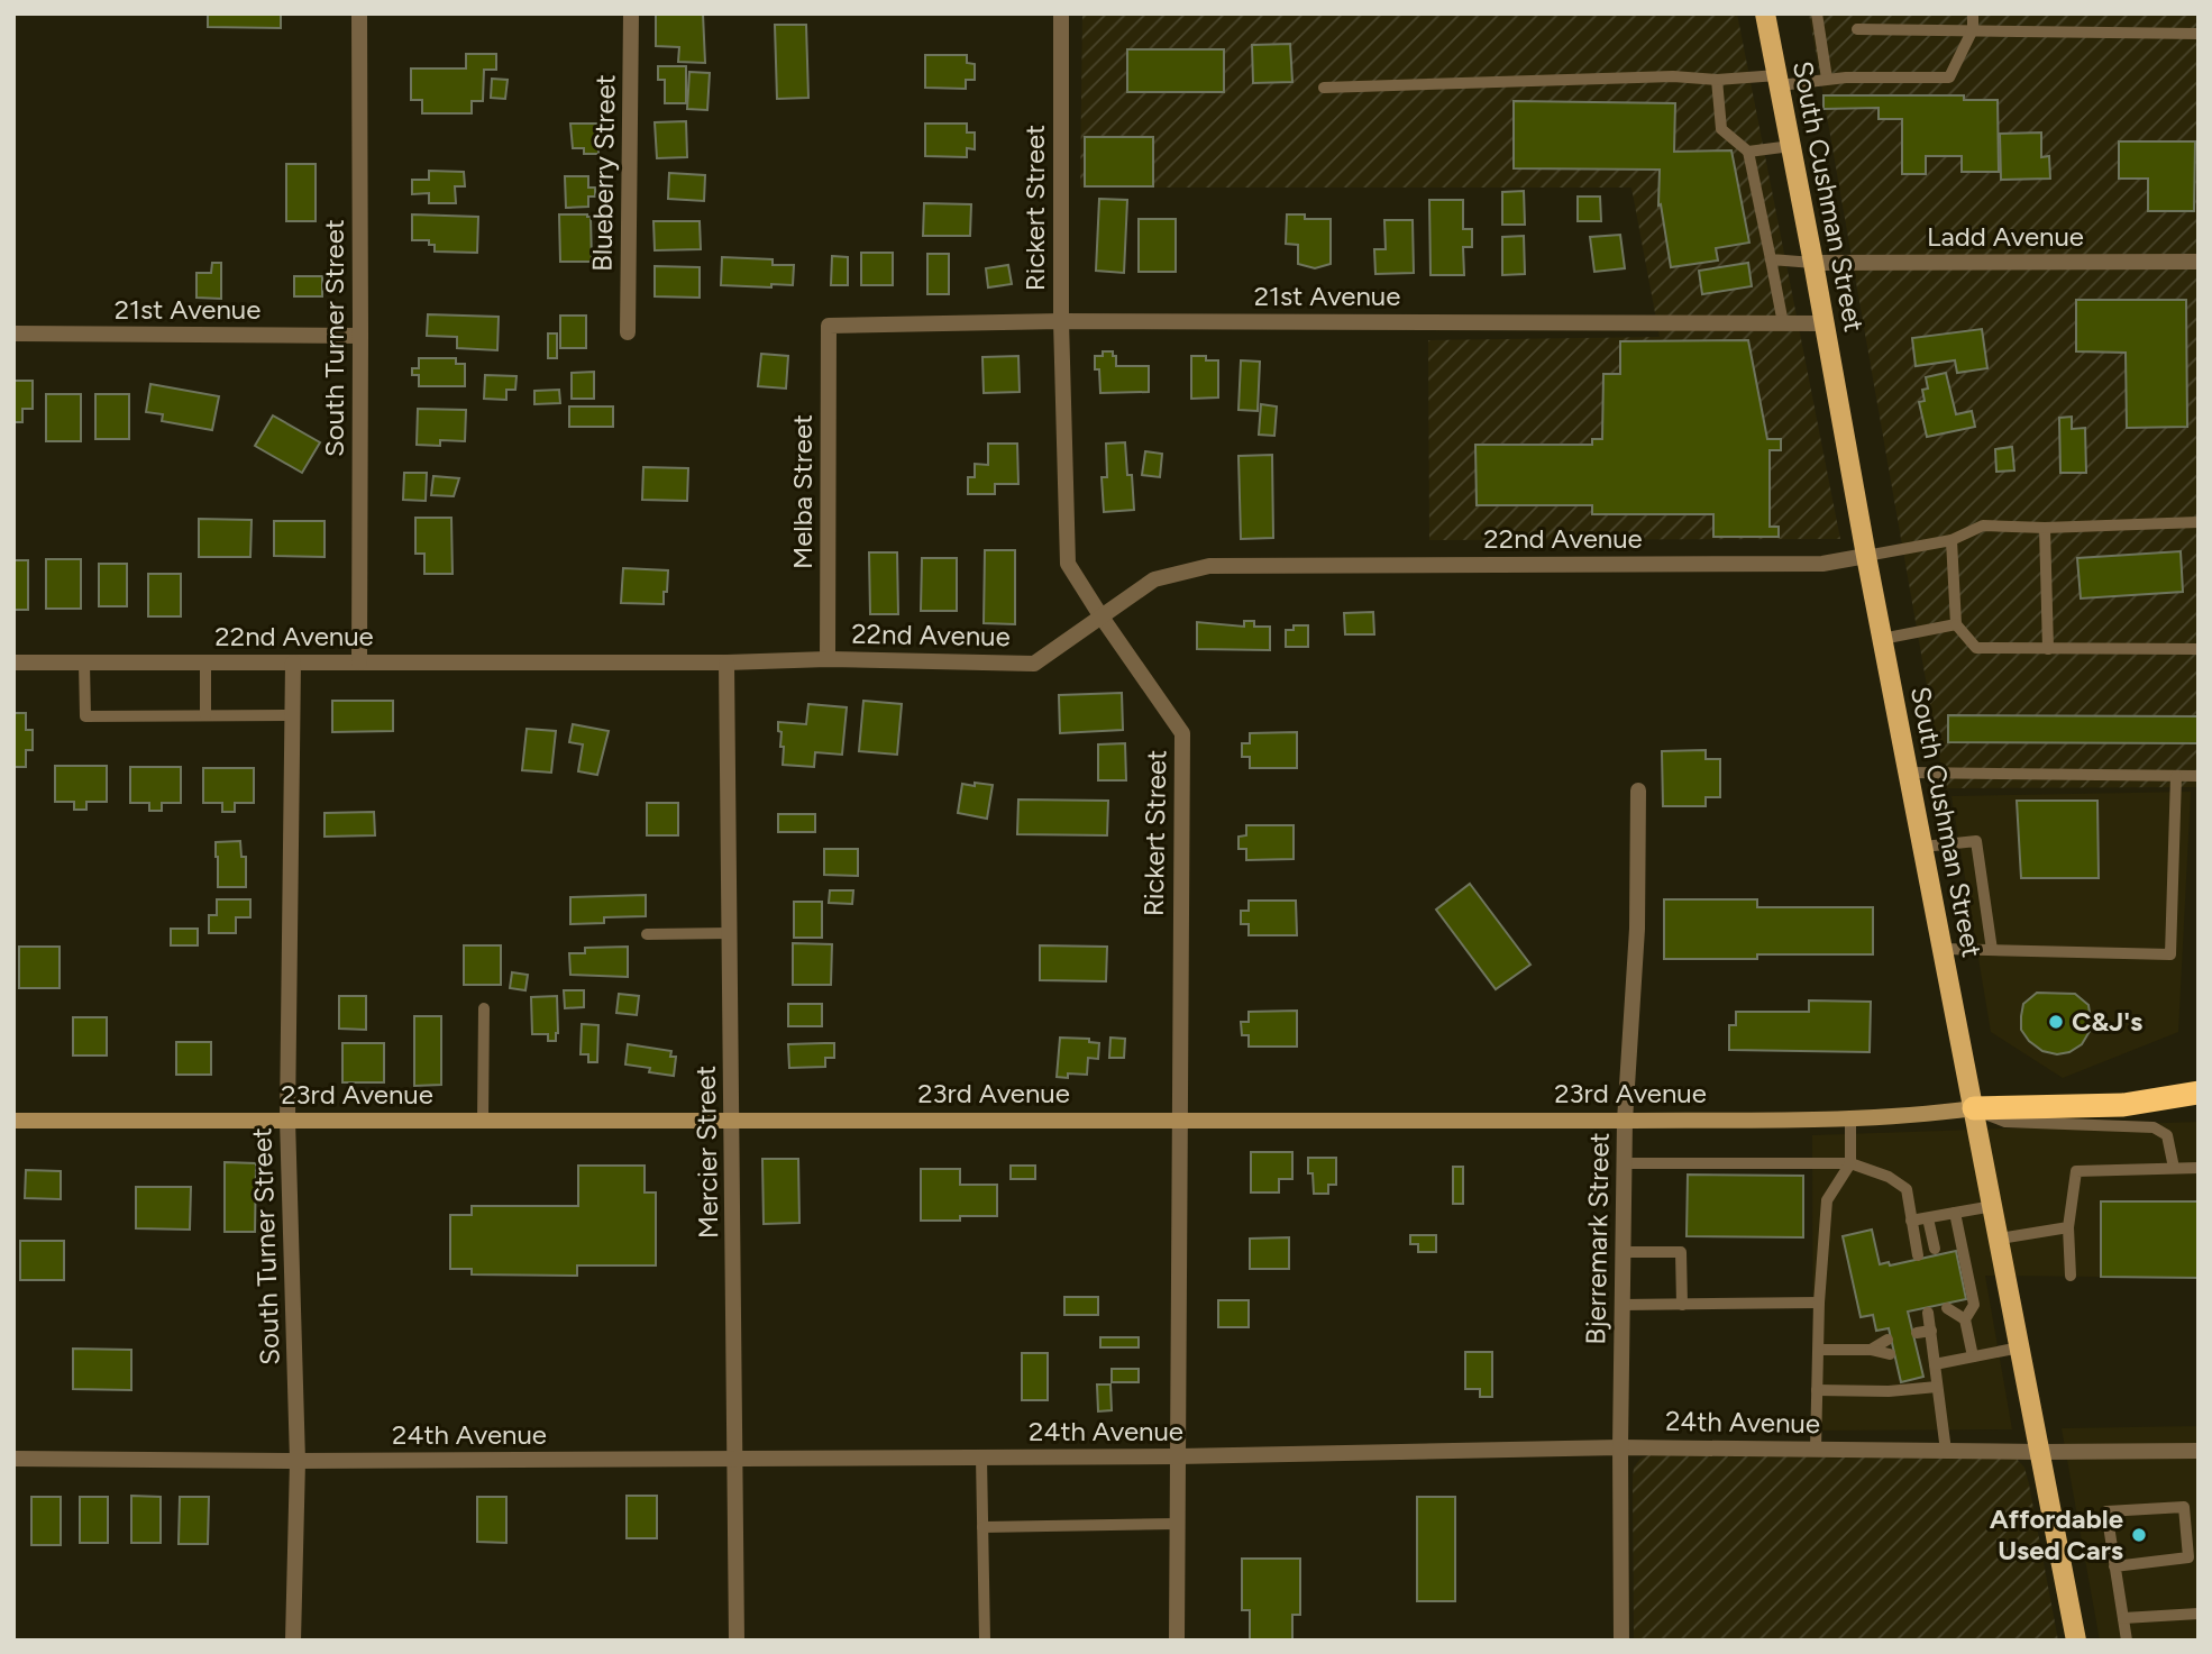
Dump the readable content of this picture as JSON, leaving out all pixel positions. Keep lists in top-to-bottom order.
{
  "streets": {
    "main road": ["South Cushman Street"],
    "street": [
      "Blueberry Street",
      "Rickert Street",
      "Ladd Avenue",
      "21st Avenue",
      "South Turner Street",
      "Melba Street",
      "22nd Avenue",
      "23rd Avenue",
      "Mercier Street",
      "Bjerremark Street",
      "24th Avenue"
    ]
  },
  "crossings": [
    ["South Cushman Street", "Ladd Avenue"],
    ["South Cushman Street", "21st Avenue"],
    ["South Cushman Street", "22nd Avenue"],
    ["South Cushman Street", "23rd Avenue"],
    ["South Cushman Street", "24th Avenue"],
    ["Rickert Street", "21st Avenue"],
    ["Rickert Street", "22nd Avenue"],
    ["Rickert Street", "23rd Avenue"],
    ["Rickert Street", "24th Avenue"],
    ["21st Avenue", "South Turner Street"],
    ["21st Avenue", "Melba Street"],
    ["South Turner Street", "22nd Avenue"],
    ["South Turner Street", "23rd Avenue"],
    ["South Turner Street", "24th Avenue"],
    ["Melba Street", "22nd Avenue"],
    ["22nd Avenue", "Mercier Street"],
    ["23rd Avenue", "Mercier Street"],
    ["23rd Avenue", "Bjerremark Street"],
    ["Mercier Street", "24th Avenue"],
    ["Bjerremark Street", "24th Avenue"]
  ],
  "places": ["C&J's", "Affordable Used Cars"]
}
